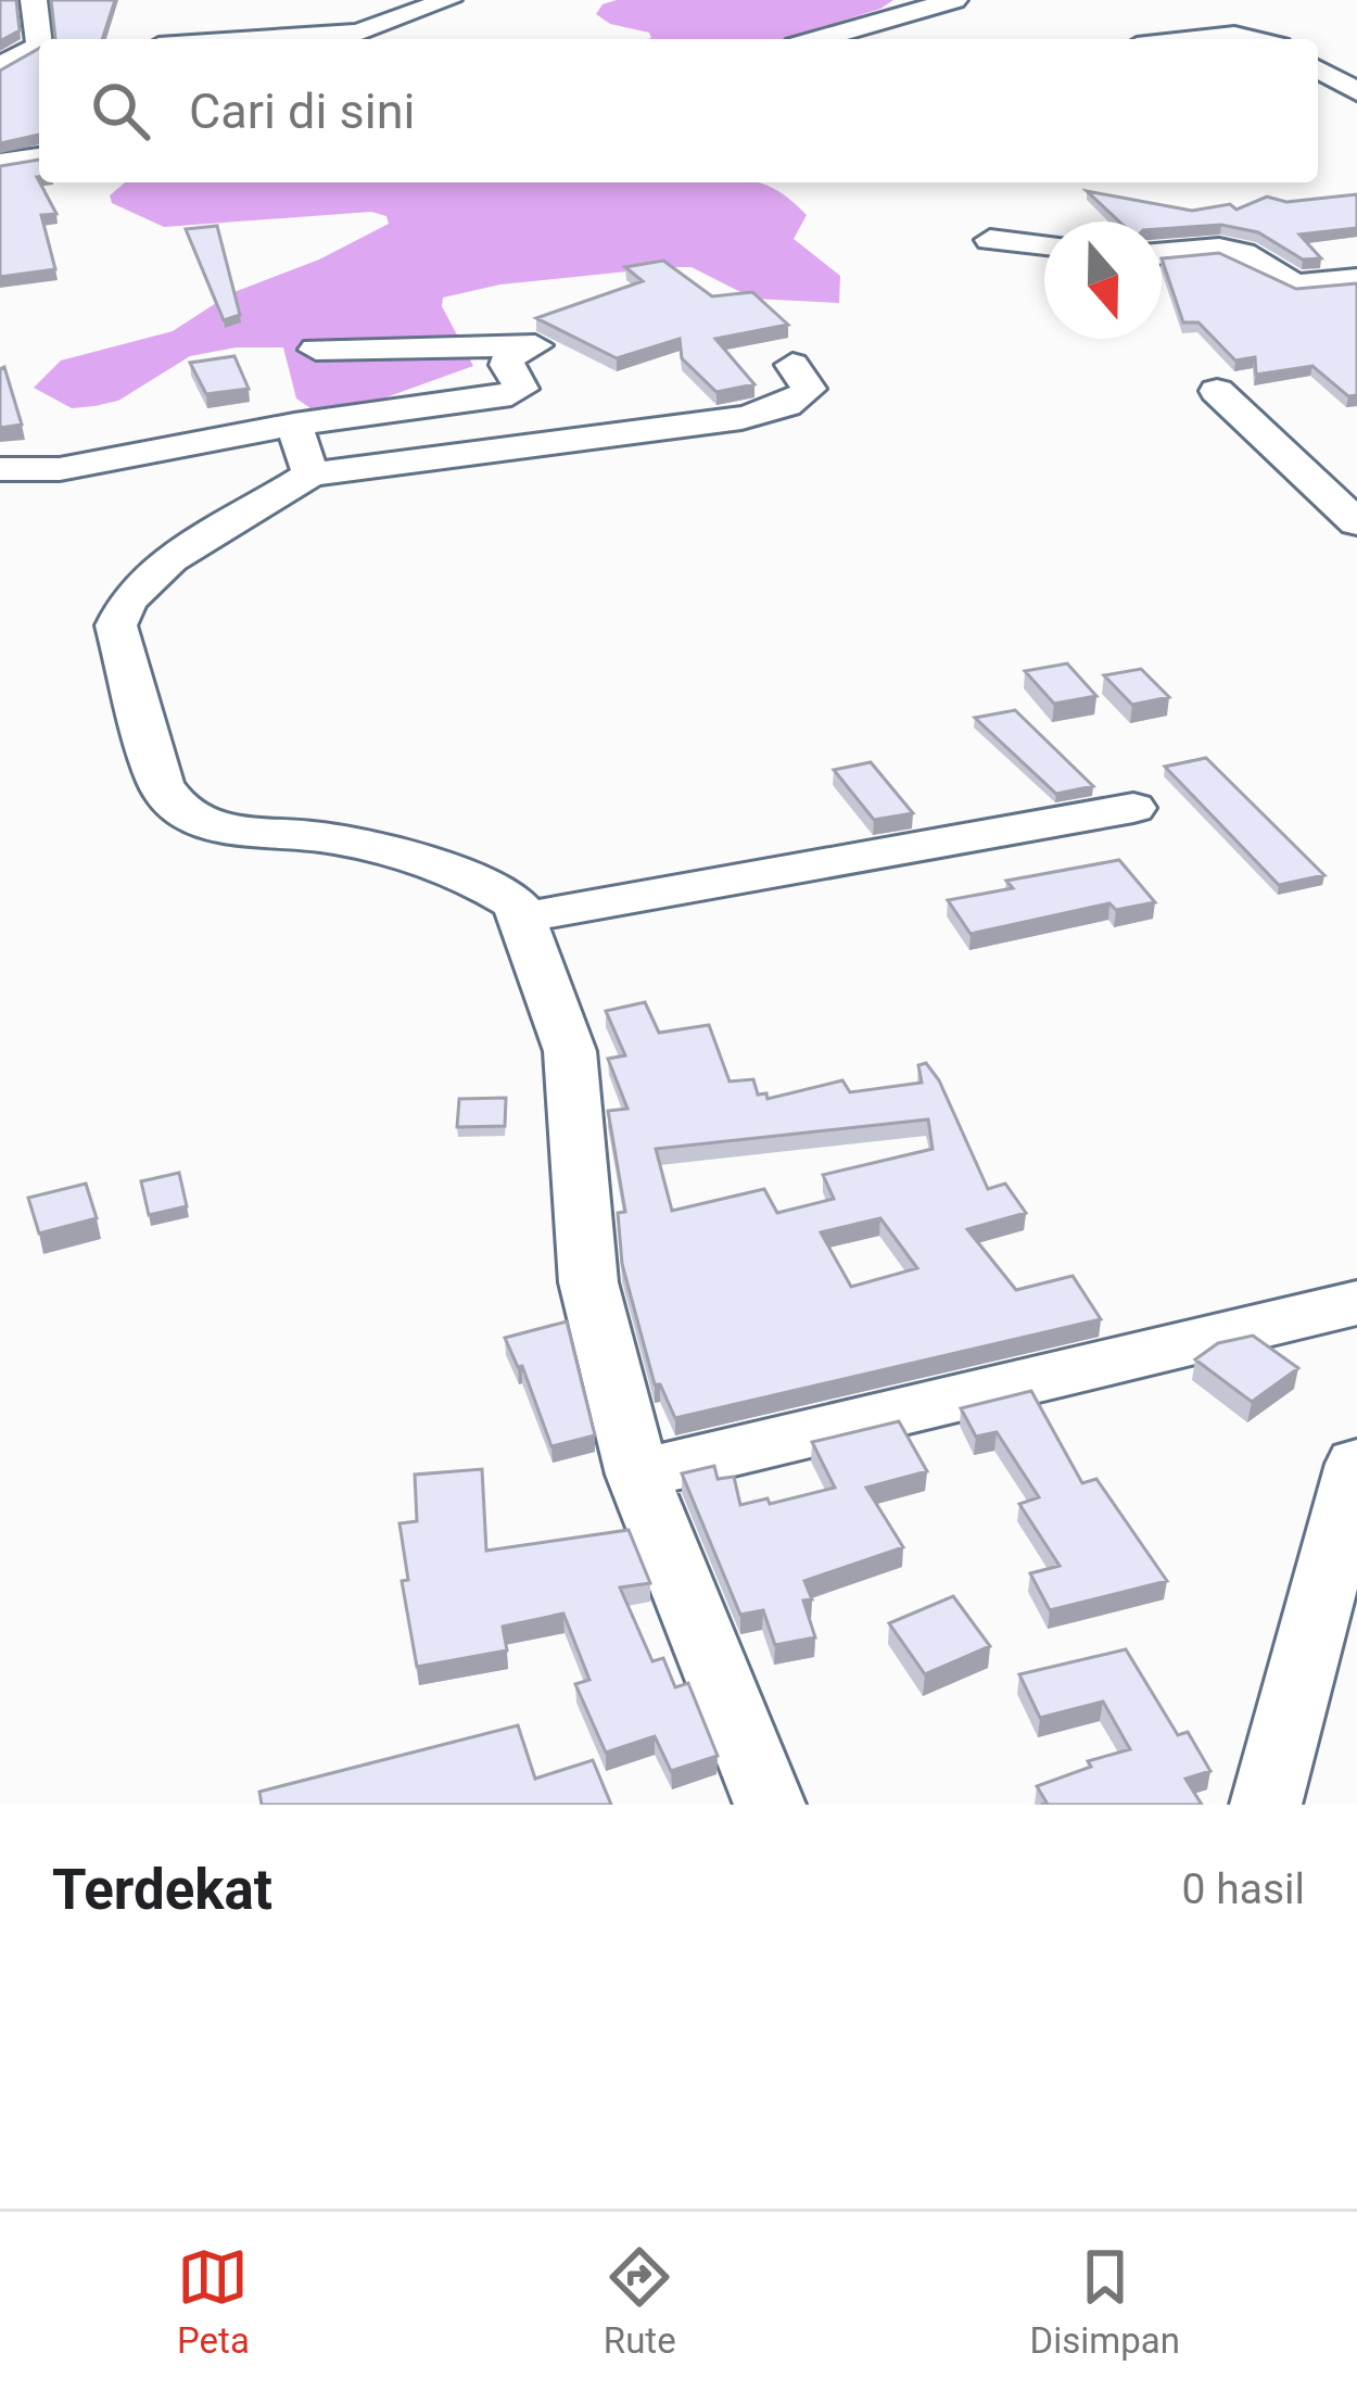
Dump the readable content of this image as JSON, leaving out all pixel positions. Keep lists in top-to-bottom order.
{
  "north": "bottom",
  "page": {
    "search": "Cari di sini",
    "heading": ["Terdekat", "0 hasil"],
    "nav": ["Peta", "Rute", "Disimpan"]
  }
}
